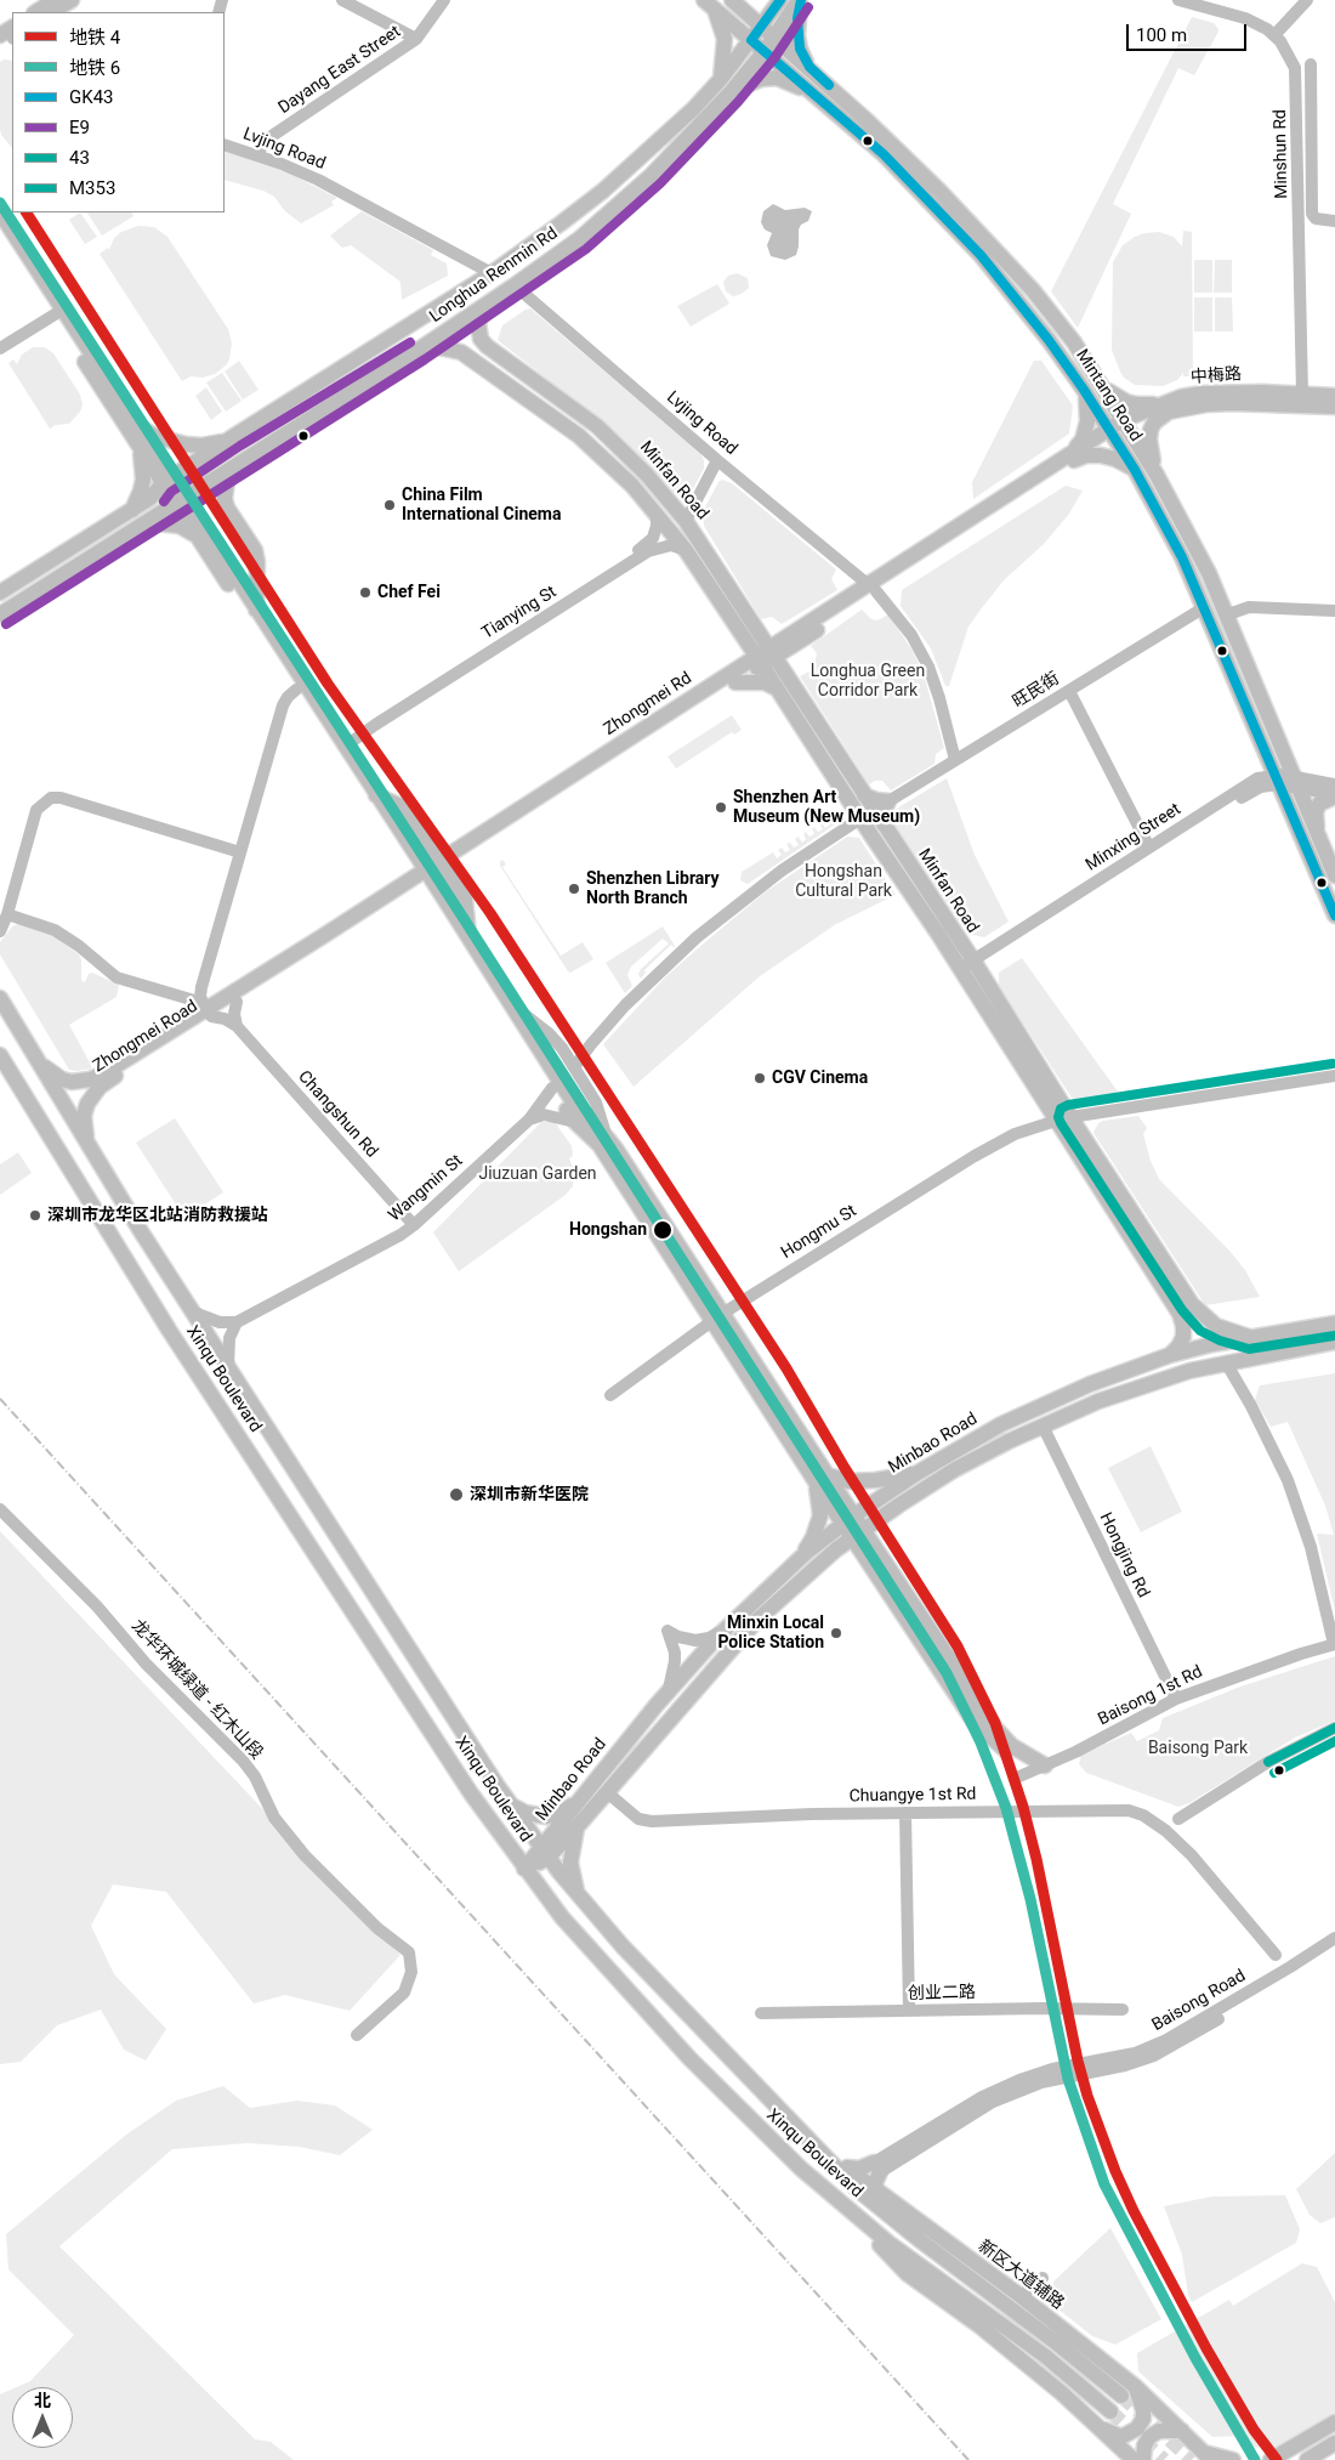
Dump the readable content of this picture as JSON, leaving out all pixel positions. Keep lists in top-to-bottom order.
{
  "streets": {
    "main road": [
      "Longhua Renmin Rd",
      "中梅路",
      "Mintang Road",
      "Minfan Road",
      "Zhongmei Rd",
      "Zhongmei Road",
      "Xinqu Boulevard",
      "Minbao Road",
      "新区大道辅路"
    ],
    "street": [
      "Dayang East Street",
      "Lvjing Road",
      "Tianying St",
      "旺民街",
      "Minxing Street",
      "Changshun Rd",
      "Wangmin St",
      "Hongmu St",
      "Hongjing Rd",
      "龙华环城绿道 - 红木山段",
      "Baisong 1st Rd",
      "Chuangye 1st Rd",
      "创业二路",
      "Baisong Road"
    ]
  },
  "crossings": [
    ["Dayang East Street", "Lvjing Road"],
    ["Lvjing Road", "Longhua Renmin Rd"],
    ["Lvjing Road", "旺民街"],
    ["Lvjing Road", "Zhongmei Rd"],
    ["Longhua Renmin Rd", "Mintang Road"],
    ["Longhua Renmin Rd", "Minfan Road"],
    ["中梅路", "Mintang Road"],
    ["中梅路", "Zhongmei Rd"],
    ["Mintang Road", "旺民街"],
    ["Mintang Road", "Zhongmei Rd"],
    ["Mintang Road", "Minxing Street"],
    ["Minfan Road", "Tianying St"],
    ["Minfan Road", "Zhongmei Rd"],
    ["Minfan Road", "Minxing Street"],
    ["Minfan Road", "Hongmu St"],
    ["Minfan Road", "Minbao Road"],
    ["Zhongmei Rd", "Zhongmei Road"],
    ["Zhongmei Road", "Xinqu Boulevard"],
    ["Changshun Rd", "Wangmin St"],
    ["Xinqu Boulevard", "Minbao Road"],
    ["Xinqu Boulevard", "新区大道辅路"],
    ["Minbao Road", "Hongjing Rd"],
    ["Minbao Road", "Chuangye 1st Rd"],
    ["Hongjing Rd", "Baisong 1st Rd"]
  ],
  "parks": [
    "Longhua Green Corridor Park",
    "Hongshan Cultural Park",
    "Jiuzuan Garden",
    "Baisong Park"
  ],
  "places": [
    "China Film International Cinema",
    "Chef Fei",
    "Shenzhen Art Museum (New Museum)",
    "Shenzhen Library North Branch",
    "CGV Cinema",
    "深圳市龙华区北站消防救援站",
    "Hongshan",
    "深圳市新华医院",
    "Minxin Local Police Station"
  ],
  "lines": [
    "transit line GK43",
    "transit line E9",
    "metro line 6",
    "metro line 4",
    "transit line 43",
    "transit line M353"
  ],
  "legend": [
    "地铁 4",
    "地铁 6",
    "GK43",
    "E9",
    "43",
    "M353"
  ],
  "scale_bar": "100 m",
  "north": "top"
}
